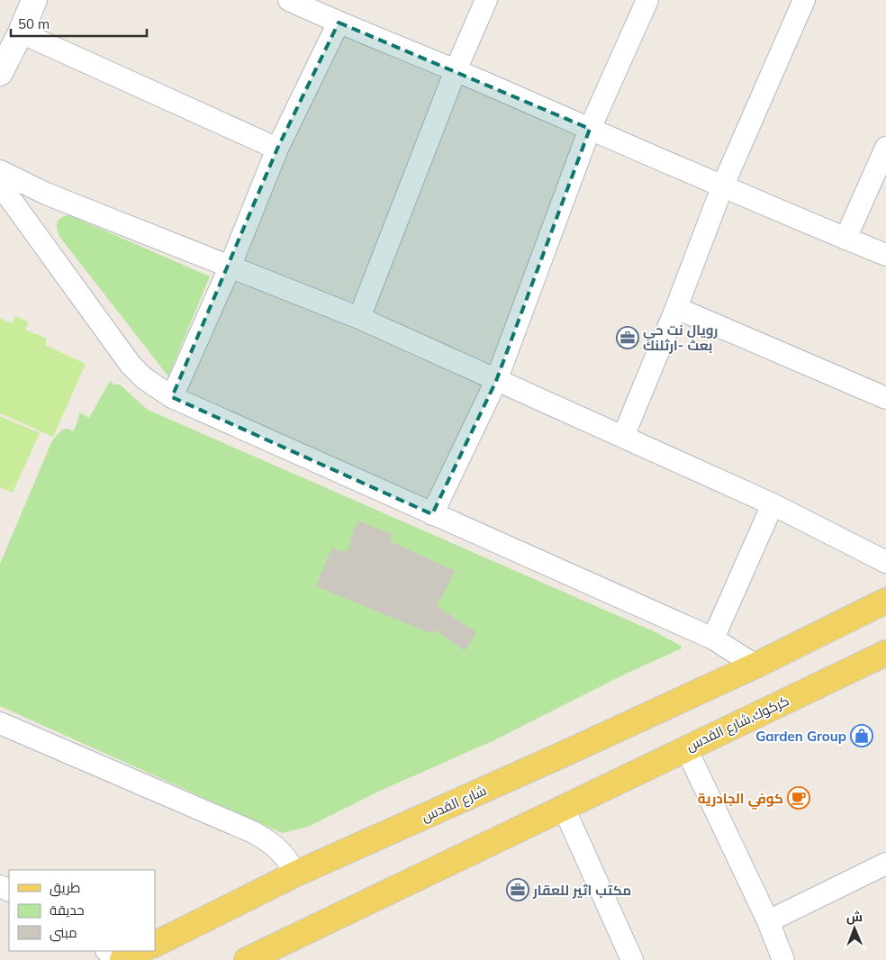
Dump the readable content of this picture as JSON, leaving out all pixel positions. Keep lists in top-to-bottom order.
{
  "streets": {
    "main road": ["كركوك,شارع القدس", "شارع القدس"]
  },
  "places": {
    "office": ["رويال نت حي بعث -ارثلنك", "مكتب اثير للعقار"],
    "shop": ["Garden Group"],
    "cafe": ["كوفي الجادرية"]
  },
  "legend": ["طريق", "حديقة", "مبنى"],
  "scale_bar": "50 m",
  "north": "top"
}
